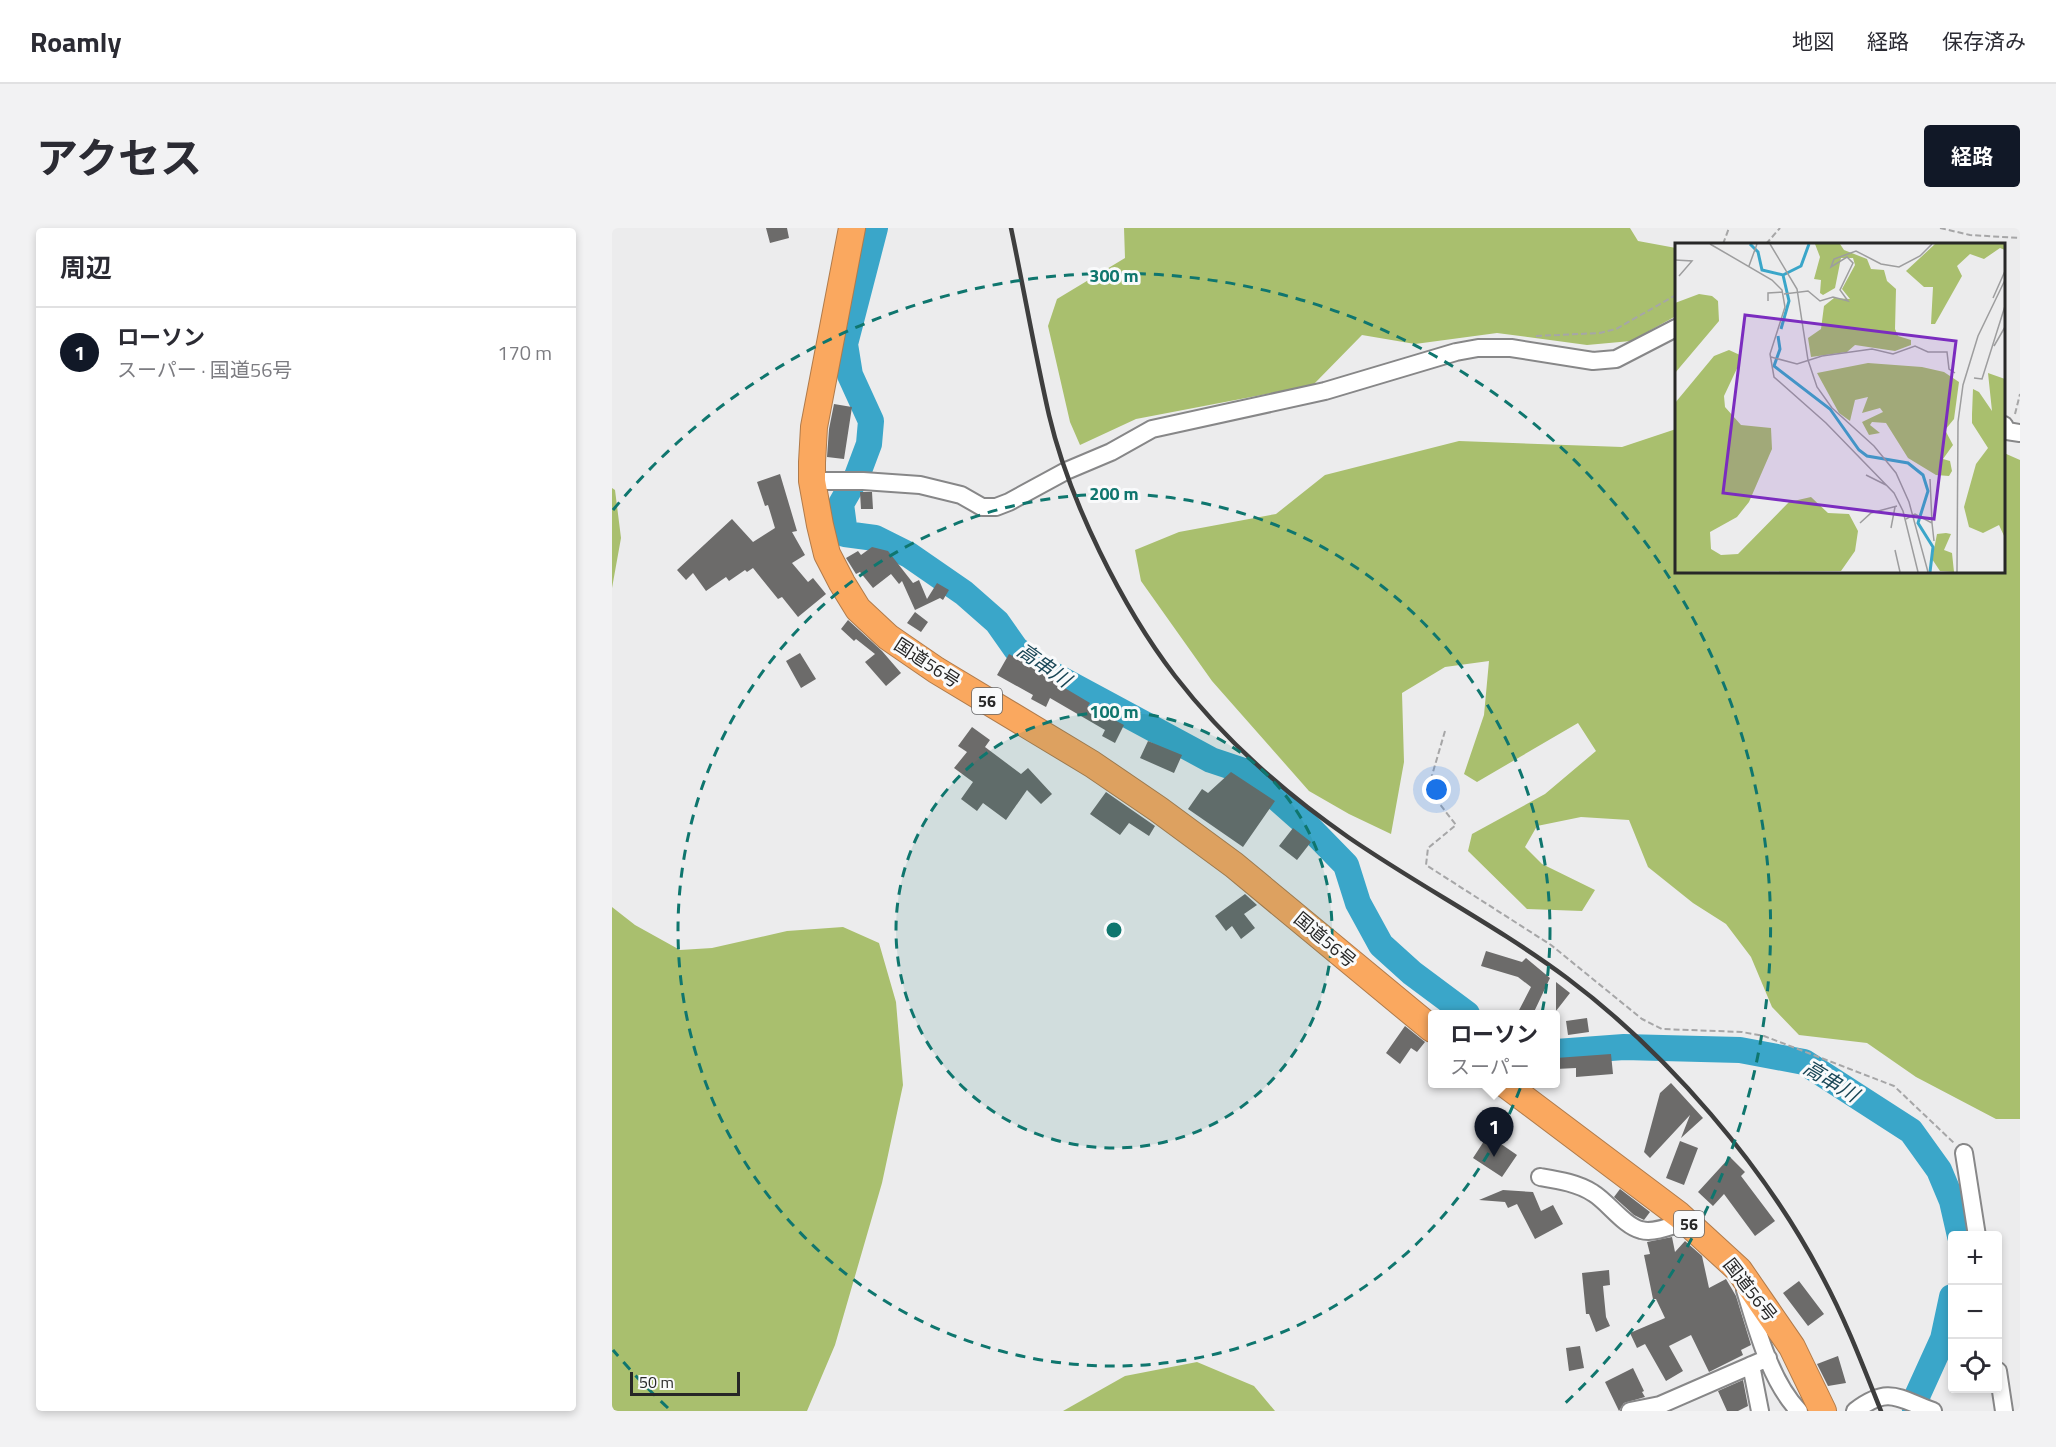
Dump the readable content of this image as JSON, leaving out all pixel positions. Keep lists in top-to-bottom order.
{
  "streets": {
    "highway": ["国道56号", "56"]
  },
  "water": ["高串川"],
  "scale_bar": "50 m",
  "page": {
    "header": "Roamly",
    "nav": ["地図", "経路", "保存済み"],
    "title": "アクセス",
    "buttons": "経路",
    "heading": "周辺",
    "list": [
      {
        "mark": "1",
        "name": "ローソン",
        "note": "スーパー · 国道56号",
        "value": "170 m"
      }
    ],
    "popup": ["ローソン", "スーパー"],
    "pins": "1",
    "map_buttons": ["+", "−"],
    "scale": "50 m"
  },
  "rings": ["300 m", "200 m", "100 m"]
}
